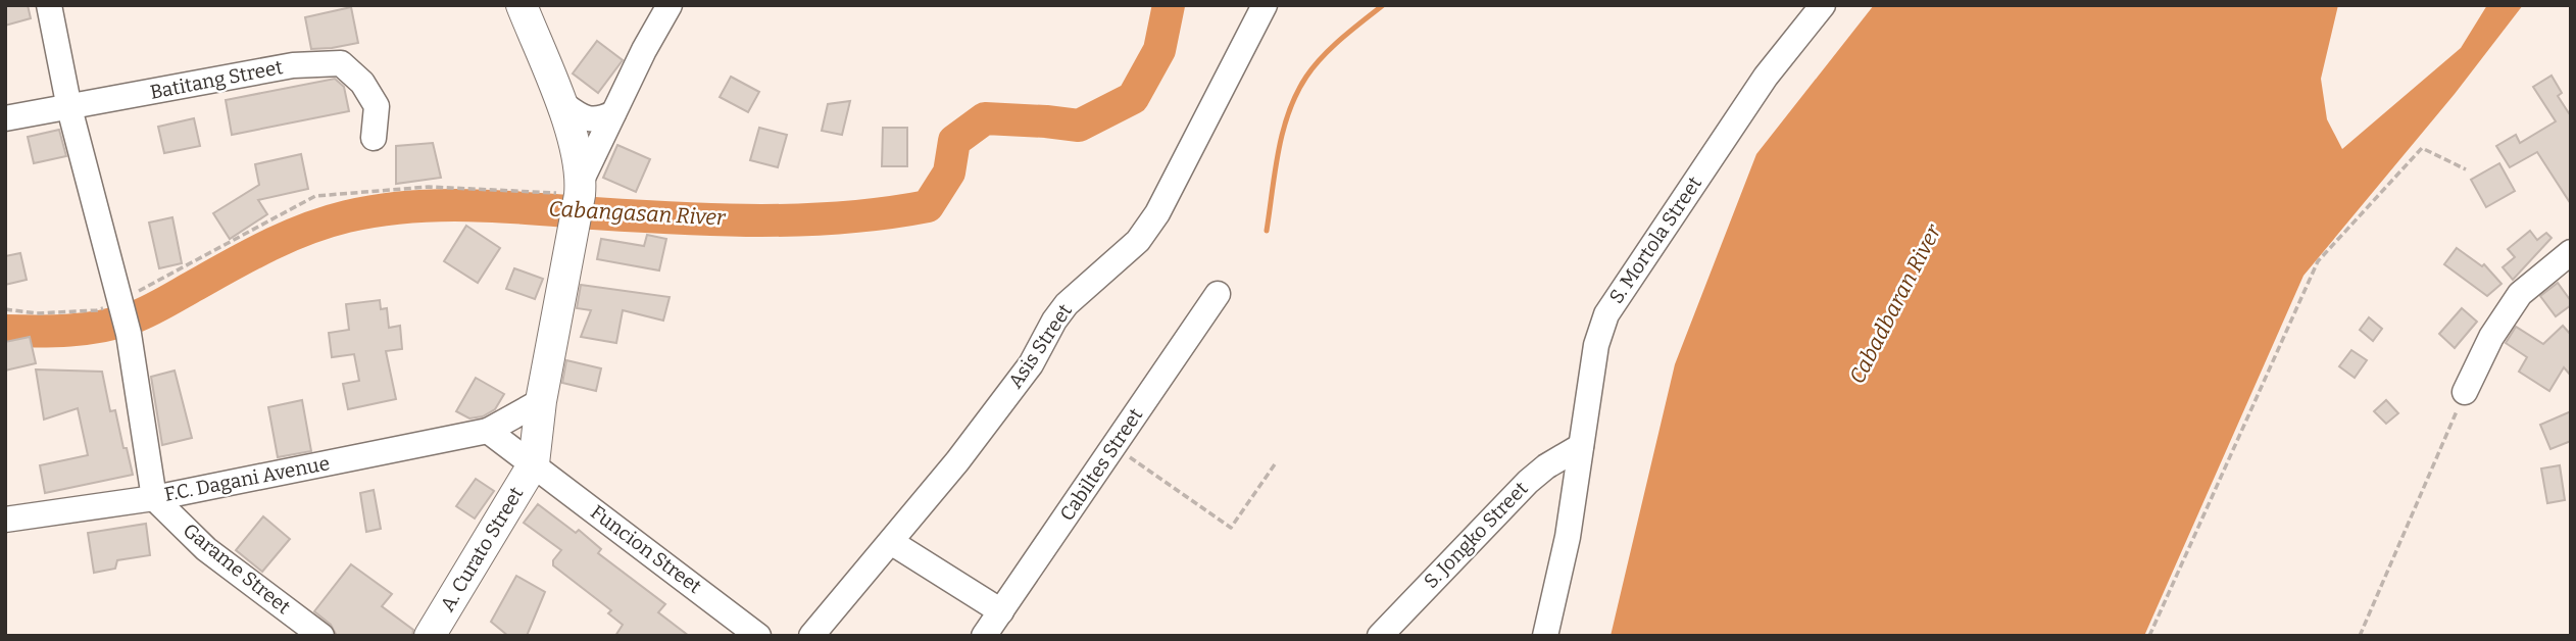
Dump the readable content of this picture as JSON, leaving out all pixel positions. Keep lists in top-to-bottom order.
{
  "streets": {
    "main road": ["A. Curato Street"],
    "street": [
      "Batitang Street",
      "S. Mortola Street",
      "Asis Street",
      "Cabiltes Street",
      "F.C. Dagani Avenue",
      "S. Jongko Street",
      "Funcion Street",
      "Garame Street"
    ]
  },
  "crossings": [
    ["S. Mortola Street", "S. Jongko Street"],
    ["F.C. Dagani Avenue", "Funcion Street"],
    ["F.C. Dagani Avenue", "Garame Street"],
    ["A. Curato Street", "Funcion Street"]
  ],
  "water": ["Cabangasan River", "Cabadbaran River"]
}
